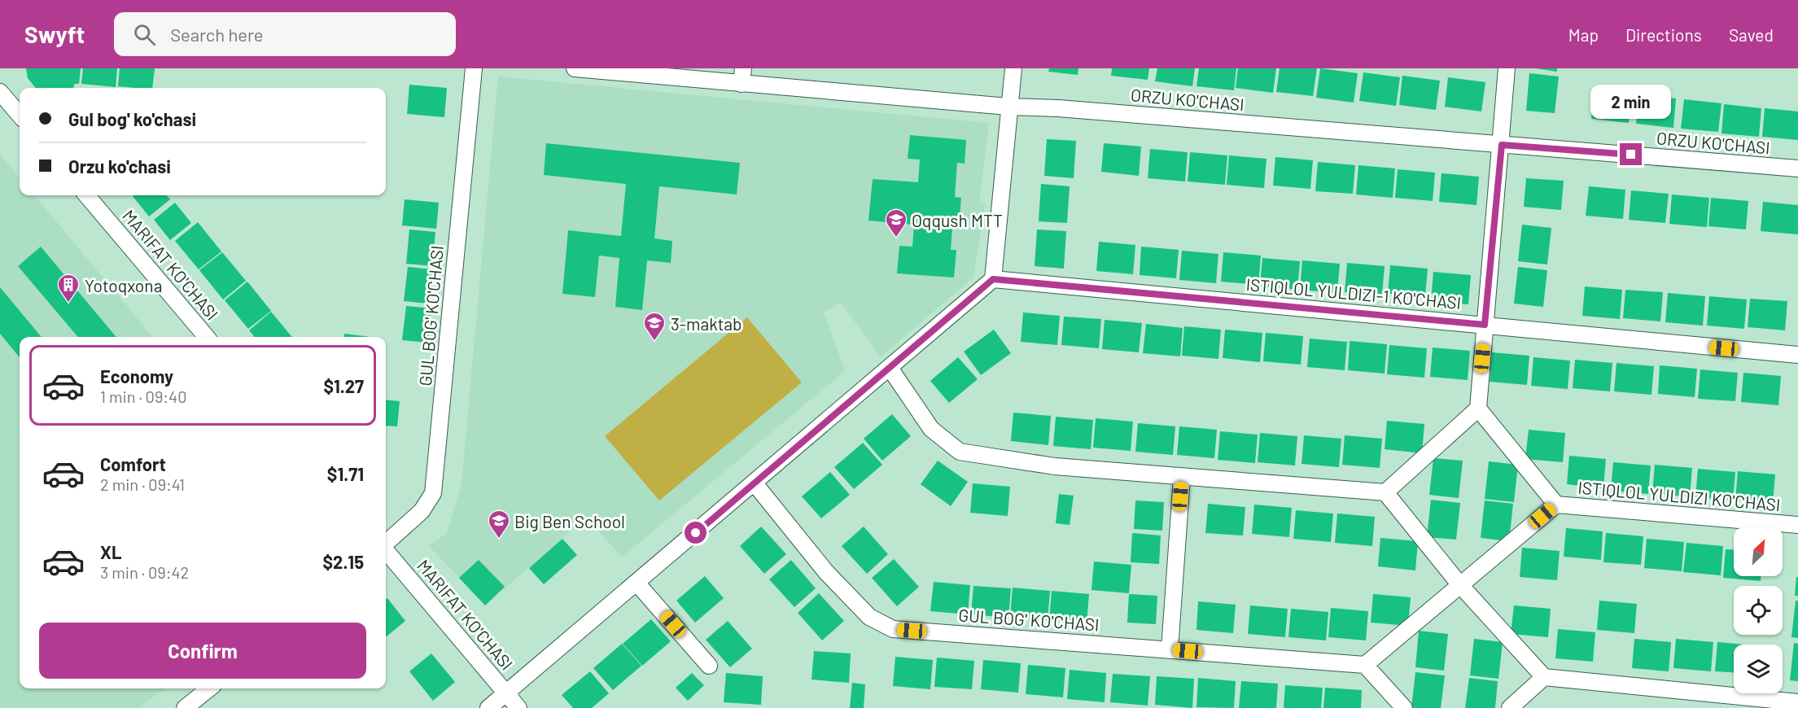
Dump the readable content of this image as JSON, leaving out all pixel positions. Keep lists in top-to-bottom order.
{
  "streets": {
    "street": [
      "ORZU KO'CHASI",
      "MARIFAT KO'CHASI",
      "ISTIQLOL YULDIZI-1 KO'CHASI",
      "GUL BOG' KO'CHASI",
      "ISTIQLOL YULDIZI KO'CHASI"
    ]
  },
  "places": {
    "school or university": ["Oqqush MTT", "3-maktab", "Big Ben School"],
    "building": ["Yotoqxona"]
  },
  "north": "top right",
  "page": {
    "header": "Swyft",
    "search": "Search here",
    "nav": ["Map", "Directions", "Saved"],
    "bubble": "2 min",
    "banner": ["Gul bog' ko'chasi", "Orzu ko'chasi"],
    "list": [
      {
        "name": "Economy",
        "note": "1 min · 09:40",
        "value": "$1.27"
      },
      {
        "name": "Comfort",
        "note": "2 min · 09:41",
        "value": "$1.71"
      },
      {
        "name": "XL",
        "note": "3 min · 09:42",
        "value": "$2.15"
      }
    ],
    "buttons": "Confirm"
  }
}
